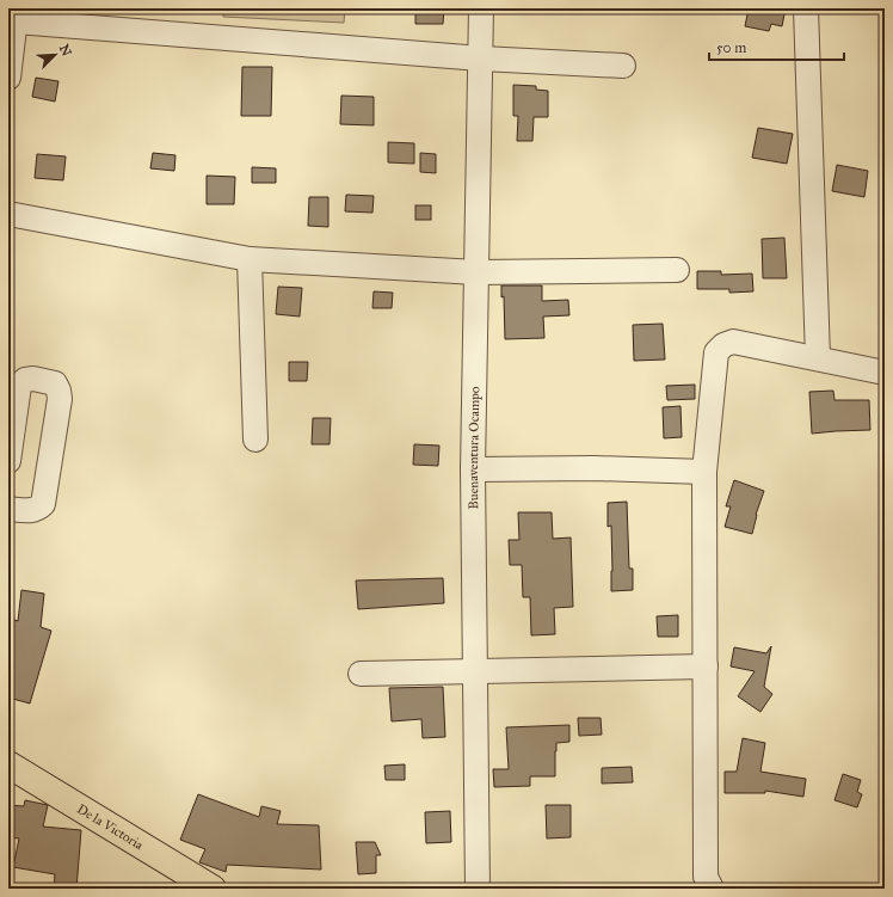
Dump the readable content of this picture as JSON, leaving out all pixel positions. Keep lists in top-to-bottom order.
{
  "streets": {
    "main road": ["De la Victoria"],
    "street": ["Buenaventura Ocampo"]
  },
  "scale_bar": "50 m",
  "north": "top right"
}
